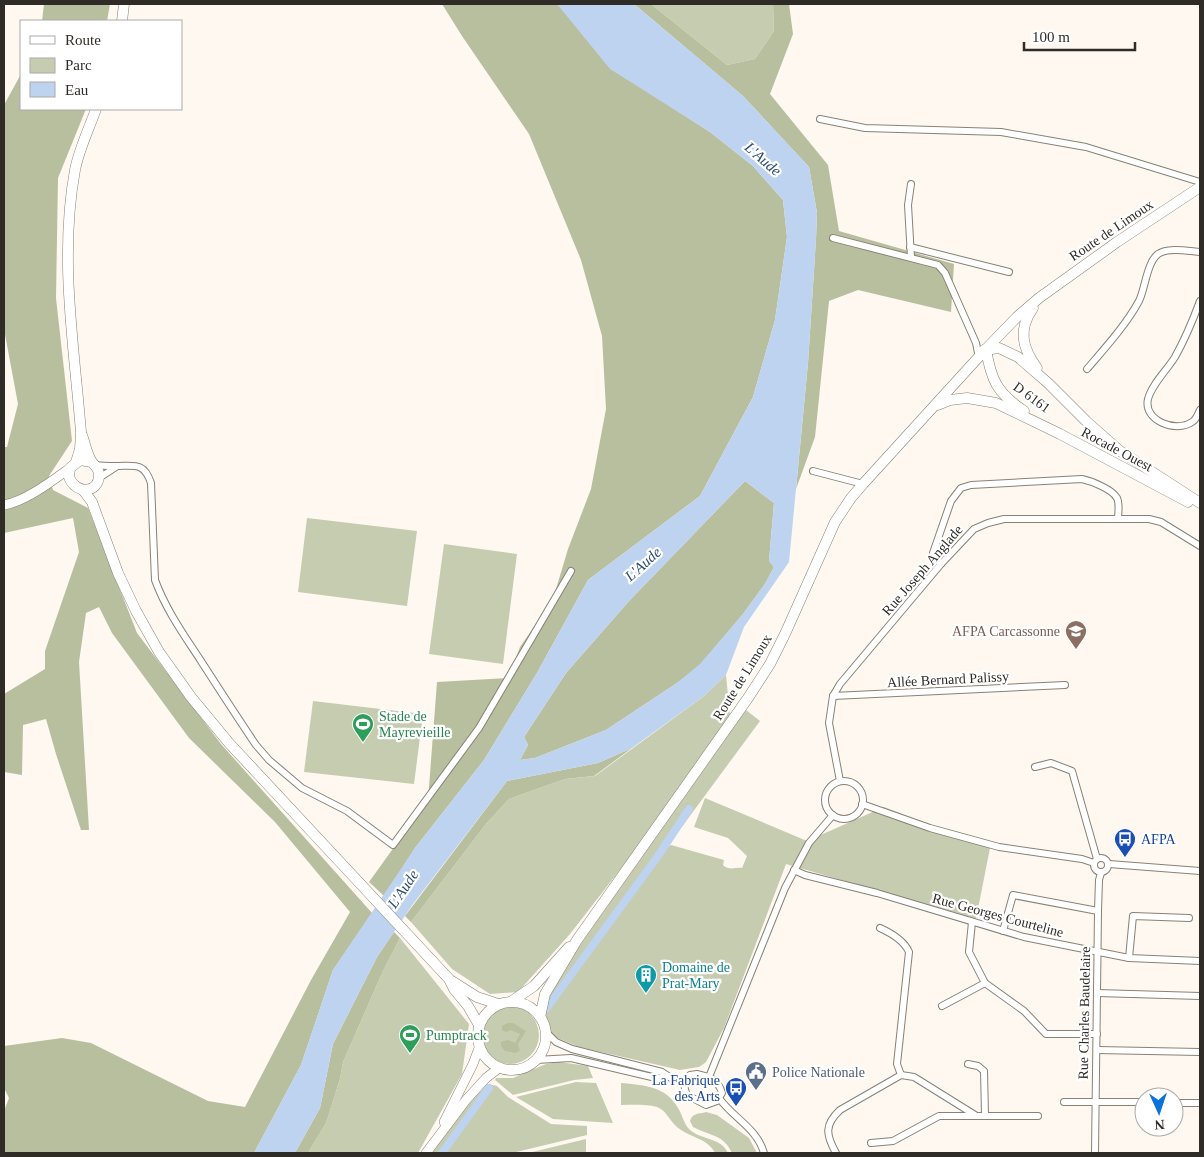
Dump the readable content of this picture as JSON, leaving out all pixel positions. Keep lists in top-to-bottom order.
{
  "streets": {
    "main road": ["Route de Limoux", "D 6161", "Rocade Ouest"],
    "street": [
      "Rue Joseph Anglade",
      "Allée Bernard Palissy",
      "Rue Georges Courteline",
      "Rue Charles Baudelaire"
    ]
  },
  "crossings": [
    ["Route de Limoux", "D 6161"],
    ["Route de Limoux", "Rocade Ouest"],
    ["D 6161", "Rocade Ouest"],
    ["Rue Joseph Anglade", "Allée Bernard Palissy"],
    ["Rue Georges Courteline", "Rue Charles Baudelaire"]
  ],
  "water": ["L'Aude"],
  "places": {
    "school or university": ["AFPA Carcassonne"],
    "sports": ["Stade de Mayrevieille", "Pumptrack"],
    "bus stop": ["AFPA", "La Fabrique des Arts"],
    "building": ["Domaine de Prat-Mary"],
    "public building": ["Police Nationale"]
  },
  "legend": ["Route", "Parc", "Eau"],
  "scale_bar": "100 m",
  "north": "bottom"
}
